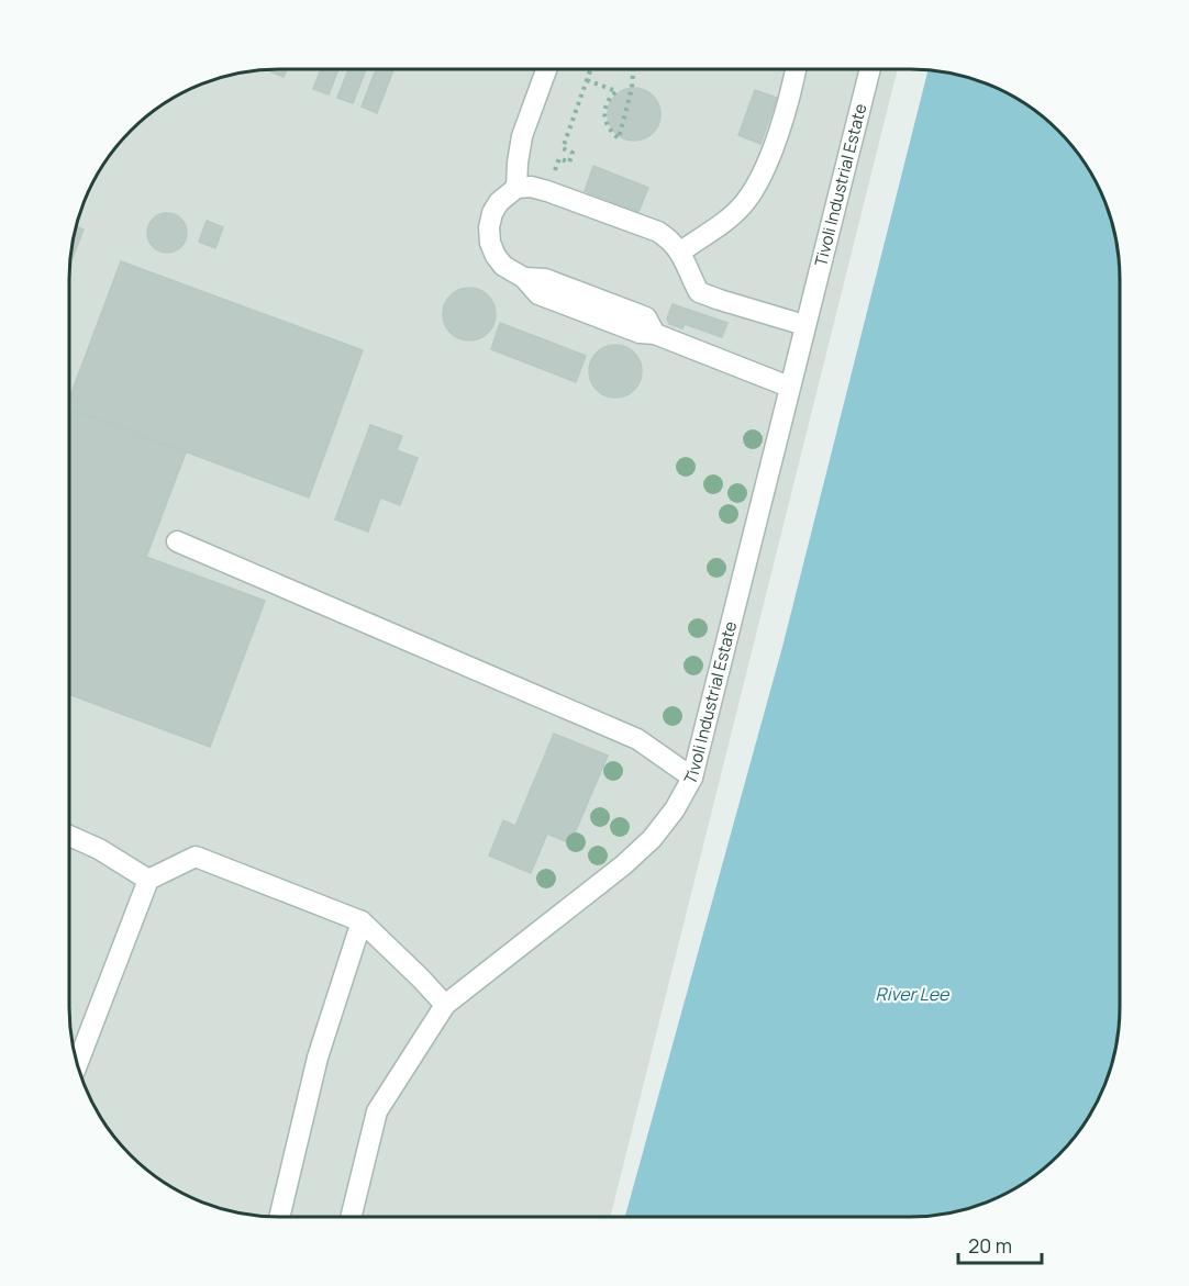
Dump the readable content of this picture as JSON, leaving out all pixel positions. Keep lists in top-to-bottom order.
{
  "streets": {
    "lane": ["Tivoli Industrial Estate"]
  },
  "water": ["River Lee"],
  "scale_bar": "20 m"
}
